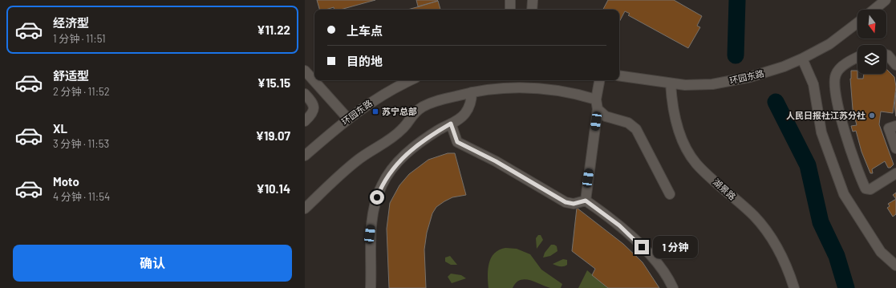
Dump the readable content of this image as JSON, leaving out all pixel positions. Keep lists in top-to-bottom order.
{
  "streets": {
    "street": ["环园东路", "湖景路"]
  },
  "crossings": [
    ["环园东路", "湖景路"]
  ],
  "places": {
    "transit": ["苏宁总部"],
    "other": ["人民日报社江苏分社"]
  },
  "north": "bottom",
  "page": {
    "list": [
      {
        "name": "经济型",
        "note": "1 分钟 · 11:51",
        "value": "¥11.22"
      },
      {
        "name": "舒适型",
        "note": "2 分钟 · 11:52",
        "value": "¥15.15"
      },
      {
        "name": "XL",
        "note": "3 分钟 · 11:53",
        "value": "¥19.07"
      },
      {
        "name": "Moto",
        "note": "4 分钟 · 11:54",
        "value": "¥10.14"
      }
    ],
    "banner": ["上车点", "目的地"],
    "bubble": "1 分钟",
    "buttons": "确认"
  }
}
